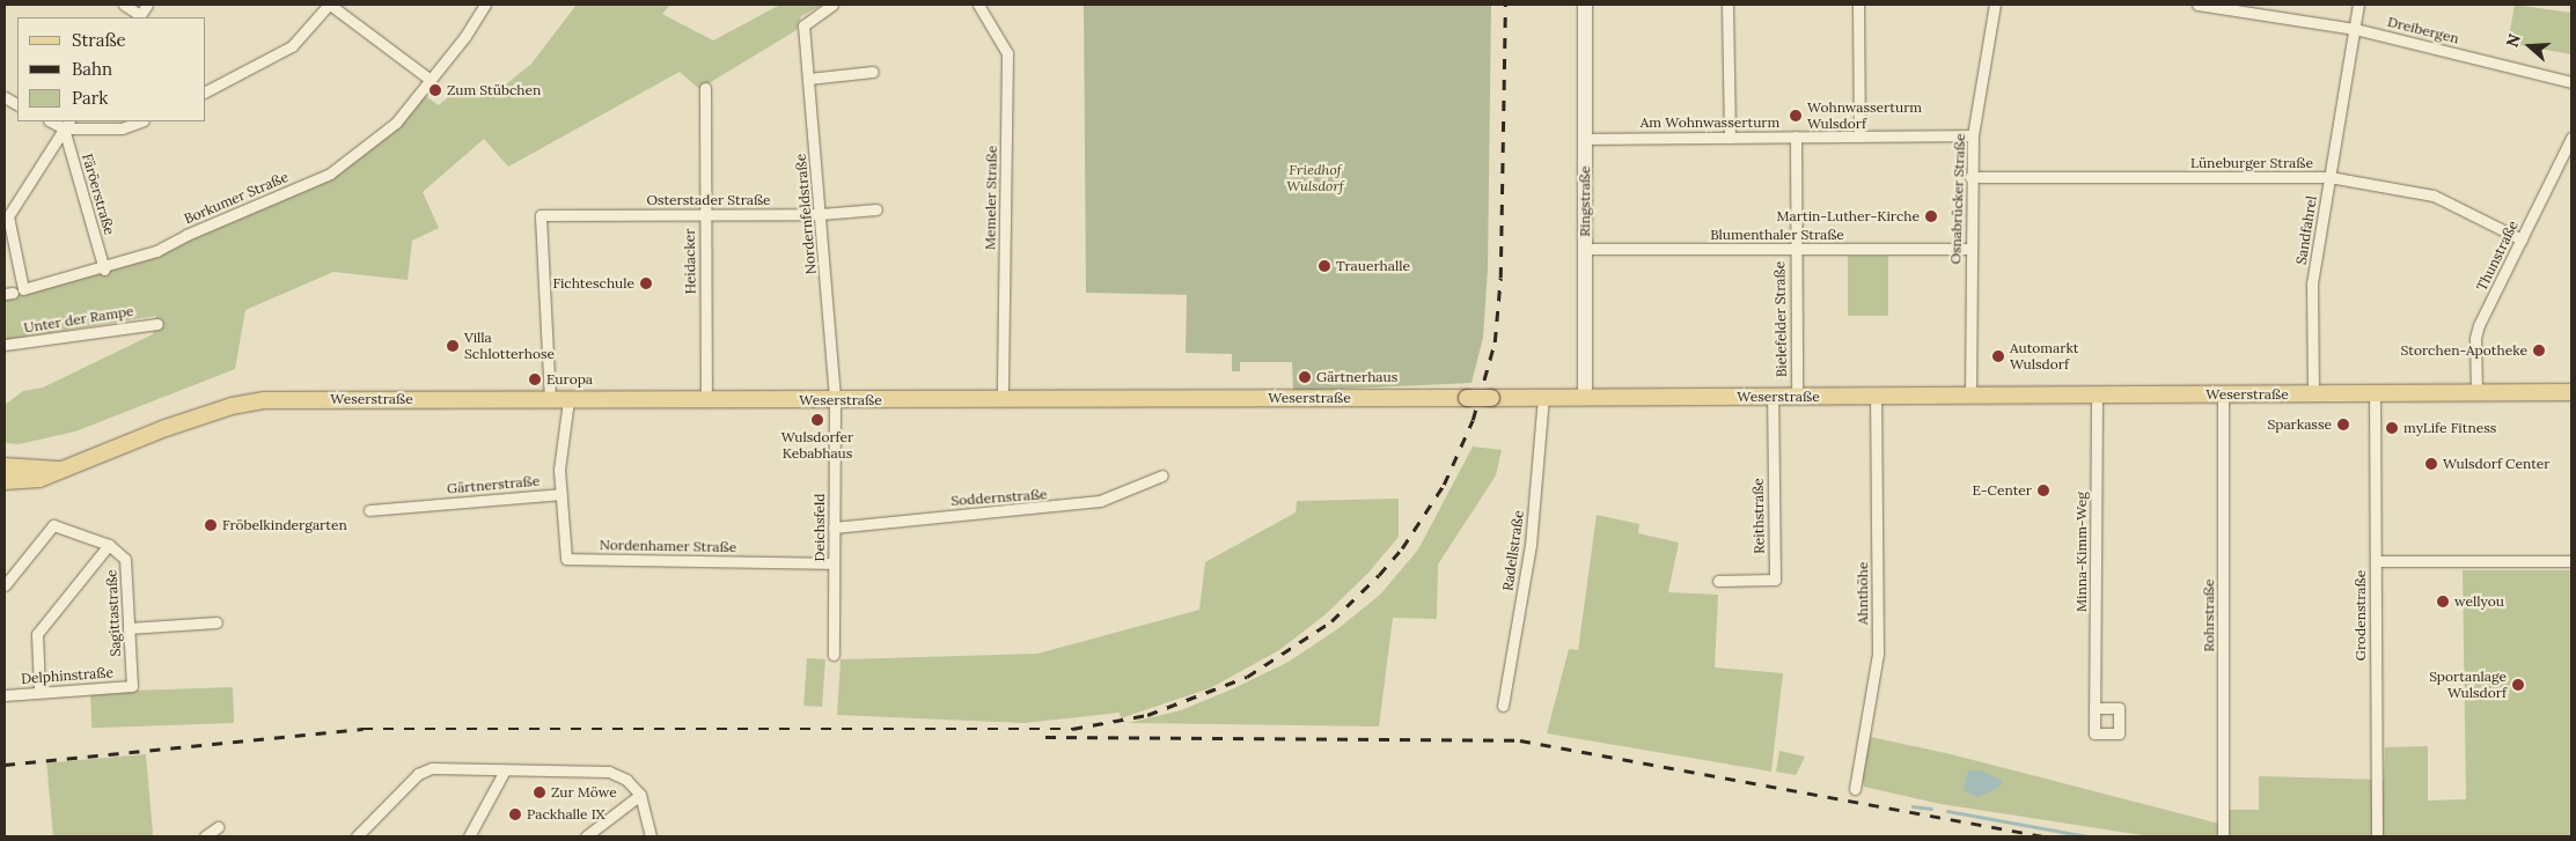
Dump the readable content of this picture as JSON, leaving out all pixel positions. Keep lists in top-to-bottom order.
{
  "streets": {
    "main road": ["Weserstraße"],
    "street": [
      "Dreibergen",
      "Am Wohnwasserturm",
      "Lüneburger Straße",
      "Färöerstraße",
      "Borkumer Straße",
      "Memeler Straße",
      "Osnabrücker Straße",
      "Osterstader Straße",
      "Ringstraße",
      "Nordernfeldstraße",
      "Sandfahrel",
      "Blumenthaler Straße",
      "Thunstraße",
      "Heidacker",
      "Unter der Rampe",
      "Bielefelder Straße",
      "Gärtnerstraße",
      "Soddernstraße",
      "Reithstraße",
      "Deichsfeld",
      "Nordenhamer Straße",
      "Radellstraße",
      "Minna-Kimm-Weg",
      "Ahnthöhe",
      "Sagittastraße",
      "Rohrstraße",
      "Grodenstraße",
      "Delphinstraße"
    ]
  },
  "crossings": [
    ["Dreibergen", "Sandfahrel"],
    ["Am Wohnwasserturm", "Osnabrücker Straße"],
    ["Am Wohnwasserturm", "Ringstraße"],
    ["Am Wohnwasserturm", "Bielefelder Straße"],
    ["Lüneburger Straße", "Osnabrücker Straße"],
    ["Lüneburger Straße", "Sandfahrel"],
    ["Lüneburger Straße", "Thunstraße"],
    ["Färöerstraße", "Borkumer Straße"],
    ["Memeler Straße", "Weserstraße"],
    ["Osnabrücker Straße", "Blumenthaler Straße"],
    ["Osnabrücker Straße", "Weserstraße"],
    ["Osterstader Straße", "Nordernfeldstraße"],
    ["Osterstader Straße", "Heidacker"],
    ["Osterstader Straße", "Weserstraße"],
    ["Ringstraße", "Blumenthaler Straße"],
    ["Ringstraße", "Weserstraße"],
    ["Nordernfeldstraße", "Weserstraße"],
    ["Nordernfeldstraße", "Deichsfeld"],
    ["Sandfahrel", "Weserstraße"],
    ["Blumenthaler Straße", "Bielefelder Straße"],
    ["Thunstraße", "Weserstraße"],
    ["Heidacker", "Weserstraße"],
    ["Bielefelder Straße", "Weserstraße"],
    ["Weserstraße", "Gärtnerstraße"],
    ["Weserstraße", "Reithstraße"],
    ["Weserstraße", "Deichsfeld"],
    ["Weserstraße", "Radellstraße"],
    ["Weserstraße", "Minna-Kimm-Weg"],
    ["Weserstraße", "Ahnthöhe"],
    ["Weserstraße", "Rohrstraße"],
    ["Weserstraße", "Grodenstraße"],
    ["Gärtnerstraße", "Nordenhamer Straße"],
    ["Soddernstraße", "Deichsfeld"],
    ["Deichsfeld", "Nordenhamer Straße"],
    ["Sagittastraße", "Delphinstraße"]
  ],
  "parks": ["Friedhof Wulsdorf"],
  "places": [
    "Zum Stübchen",
    "Wohnwasserturm Wulsdorf",
    "Martin-Luther-Kirche",
    "Trauerhalle",
    "Fichteschule",
    "Villa Schlotterhose",
    "Storchen-Apotheke",
    "Automarkt Wulsdorf",
    "Gärtnerhaus",
    "Europa",
    "Wulsdorfer Kebabhaus",
    "Sparkasse",
    "myLife Fitness",
    "Wulsdorf Center",
    "E-Center",
    "Fröbelkindergarten",
    "wellyou",
    "Sportanlage Wulsdorf",
    "Zur Möwe",
    "Packhalle IX"
  ],
  "legend": ["Straße", "Bahn", "Park"],
  "north": "left"
}
